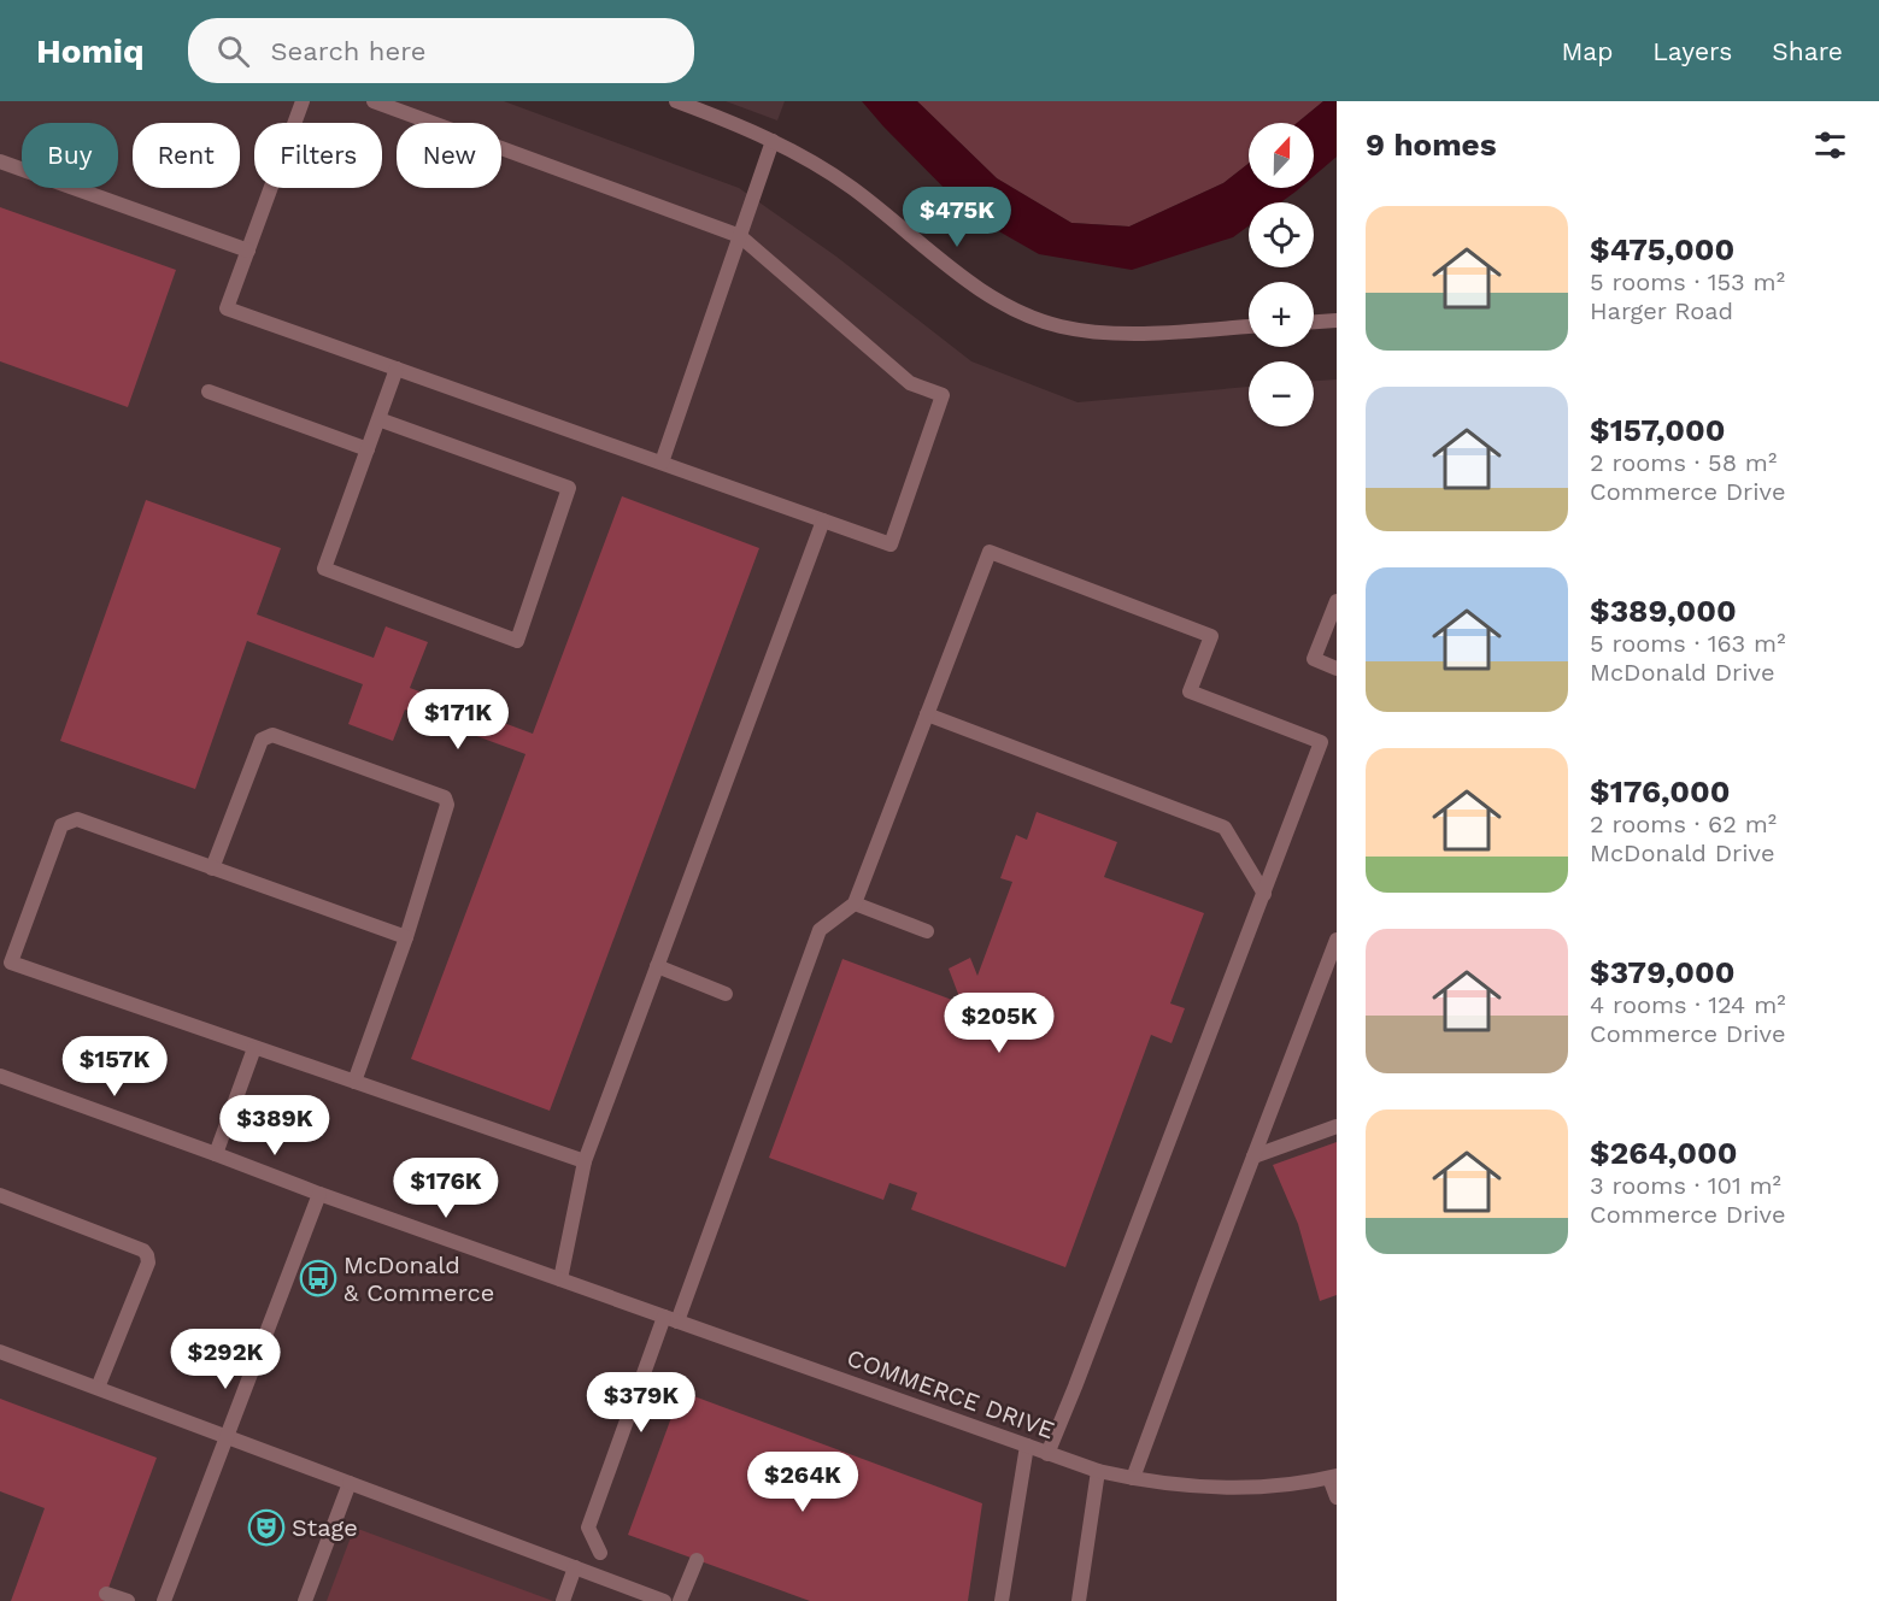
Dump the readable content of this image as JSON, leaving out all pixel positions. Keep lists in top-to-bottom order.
{
  "streets": {
    "street": ["COMMERCE DRIVE"]
  },
  "places": {
    "bus stop": ["McDonald & Commerce"],
    "theatre": ["Stage"]
  },
  "north": "top",
  "page": {
    "header": "Homiq",
    "search": "Search here",
    "nav": ["Map", "Layers", "Share"],
    "heading": "9 homes",
    "map_buttons": ["+", "−"],
    "chip": [
      "Buy",
      "Rent",
      "Filters",
      "New"
    ],
    "price": [
      "$475K",
      "$171K",
      "$205K",
      "$157K",
      "$389K",
      "$176K",
      "$292K",
      "$379K",
      "$264K"
    ],
    "list": [
      {
        "name": "$475,000",
        "note": "5 rooms · 153 m² · Harger Road"
      },
      {
        "name": "$157,000",
        "note": "2 rooms · 58 m² · Commerce Drive"
      },
      {
        "name": "$389,000",
        "note": "5 rooms · 163 m² · McDonald Drive"
      },
      {
        "name": "$176,000",
        "note": "2 rooms · 62 m² · McDonald Drive"
      },
      {
        "name": "$379,000",
        "note": "4 rooms · 124 m² · Commerce Drive"
      },
      {
        "name": "$264,000",
        "note": "3 rooms · 101 m² · Commerce Drive"
      }
    ]
  }
}
